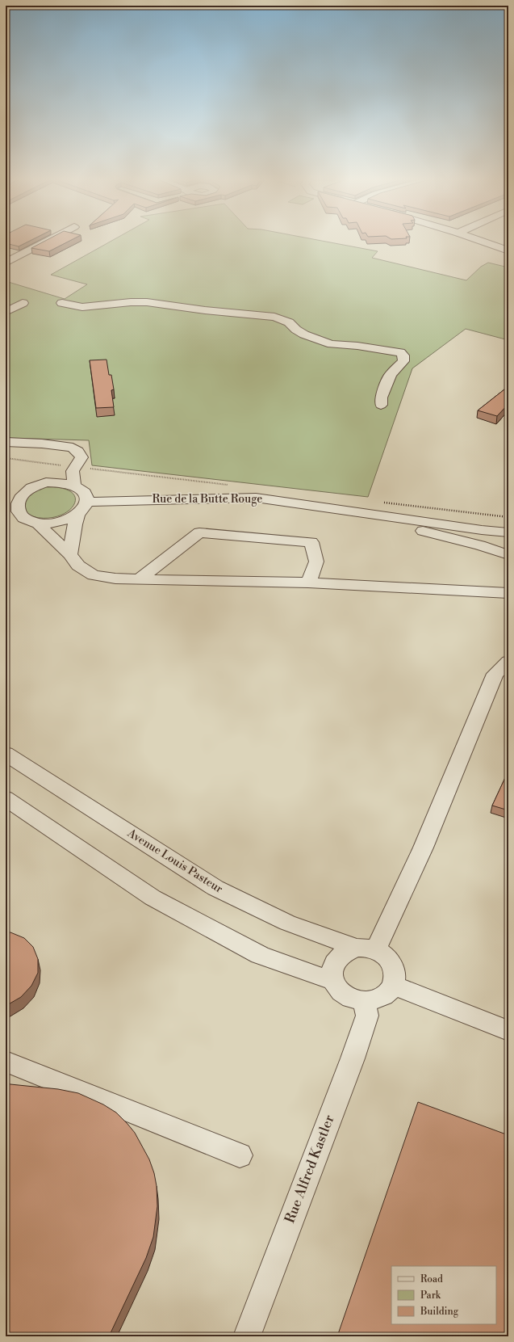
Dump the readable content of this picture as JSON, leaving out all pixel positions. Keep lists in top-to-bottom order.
{
  "streets": {
    "street": ["Rue de la Butte Rouge", "Avenue Louis Pasteur", "Rue Alfred Kastler"]
  },
  "crossings": [
    ["Avenue Louis Pasteur", "Rue Alfred Kastler"]
  ],
  "legend": ["Road", "Park", "Building"]
}
